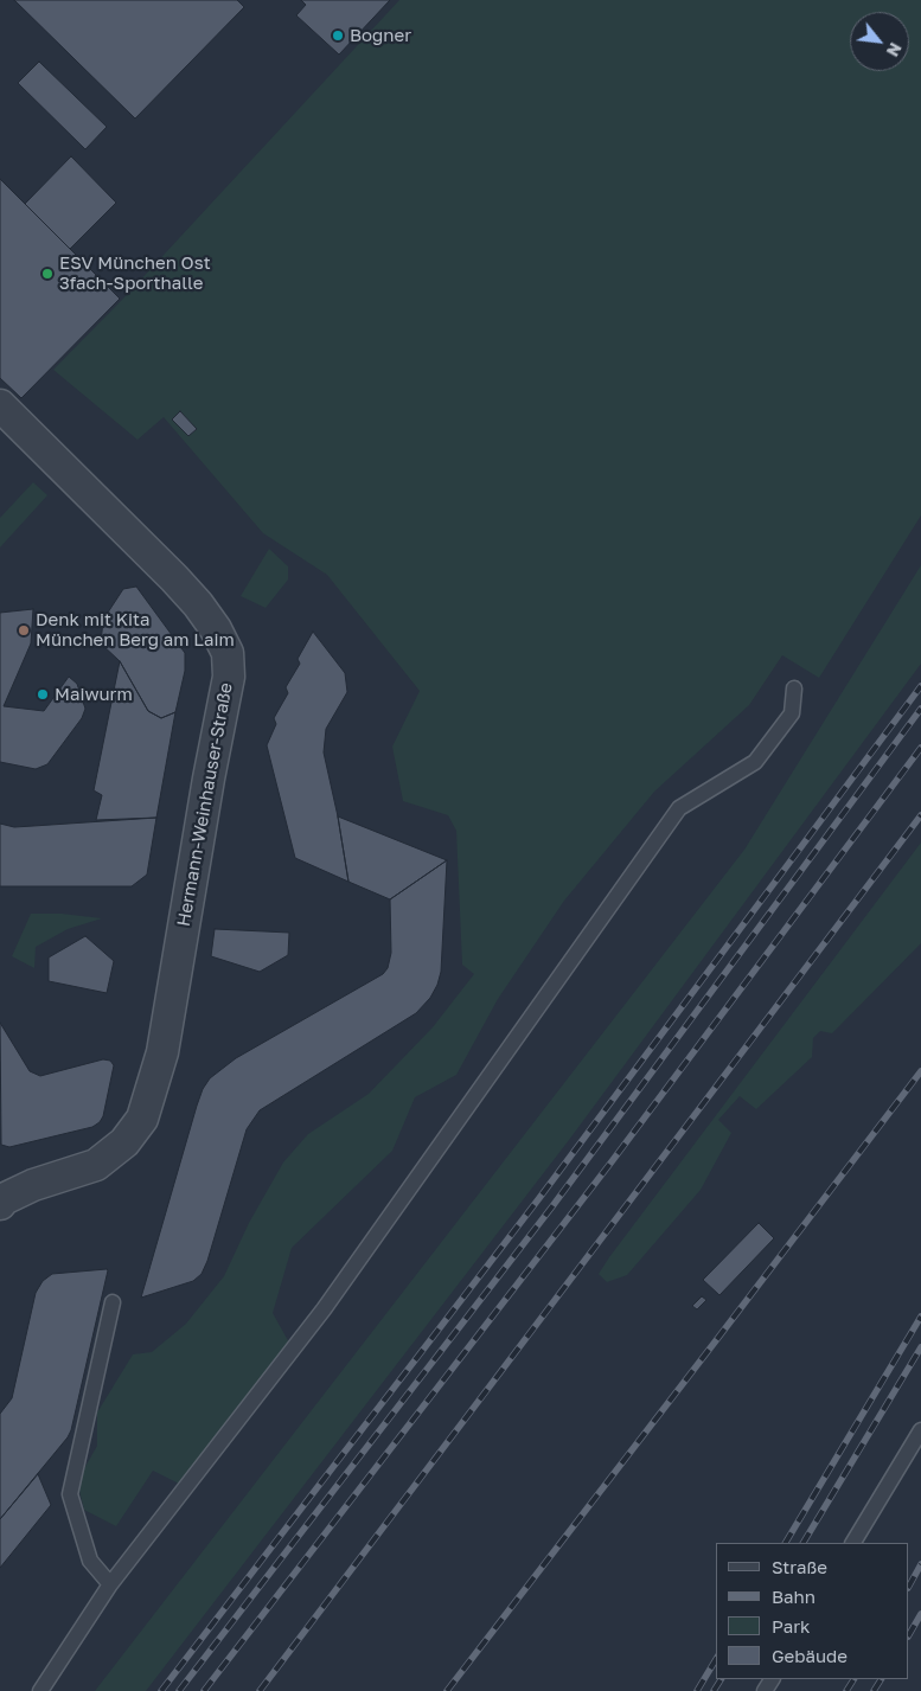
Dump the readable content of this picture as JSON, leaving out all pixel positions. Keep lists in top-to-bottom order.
{
  "streets": {
    "street": ["Hermann-Weinhauser-Straße"]
  },
  "places": [
    "Bogner",
    "ESV München Ost 3fach-Sporthalle",
    "Denk mit Kita München Berg am Laim",
    "Maiwurm"
  ],
  "legend": [
    "Straße",
    "Bahn",
    "Park",
    "Gebäude"
  ],
  "north": "bottom right"
}
